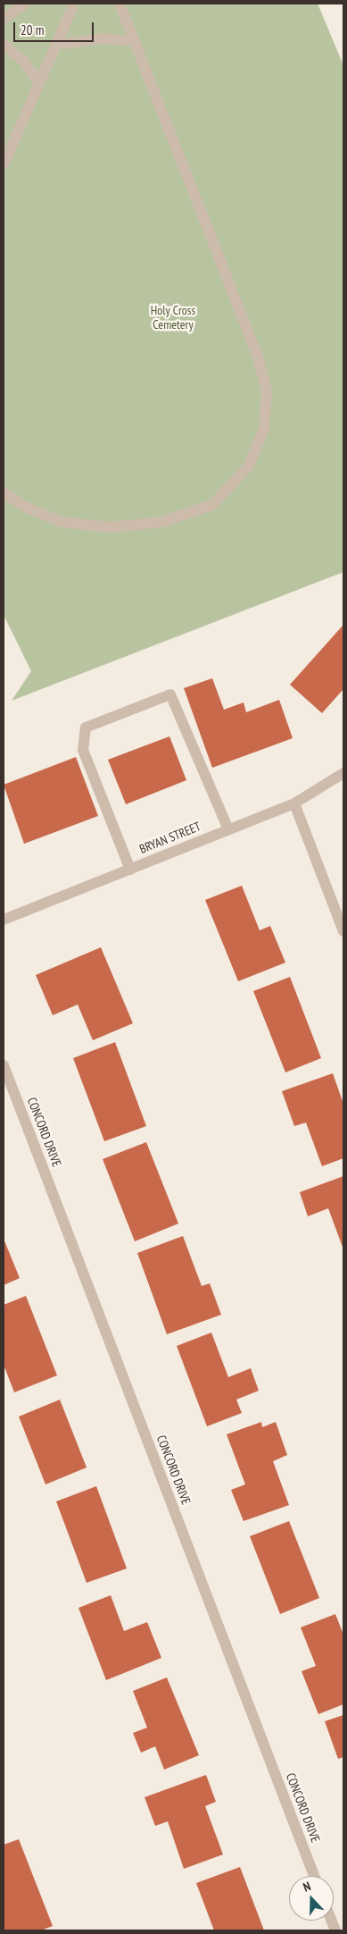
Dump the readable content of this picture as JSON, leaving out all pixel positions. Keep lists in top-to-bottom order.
{
  "streets": {
    "street": ["BRYAN STREET", "CONCORD DRIVE"]
  },
  "parks": ["Holy Cross Cemetery"],
  "scale_bar": "20 m",
  "north": "top"
}
